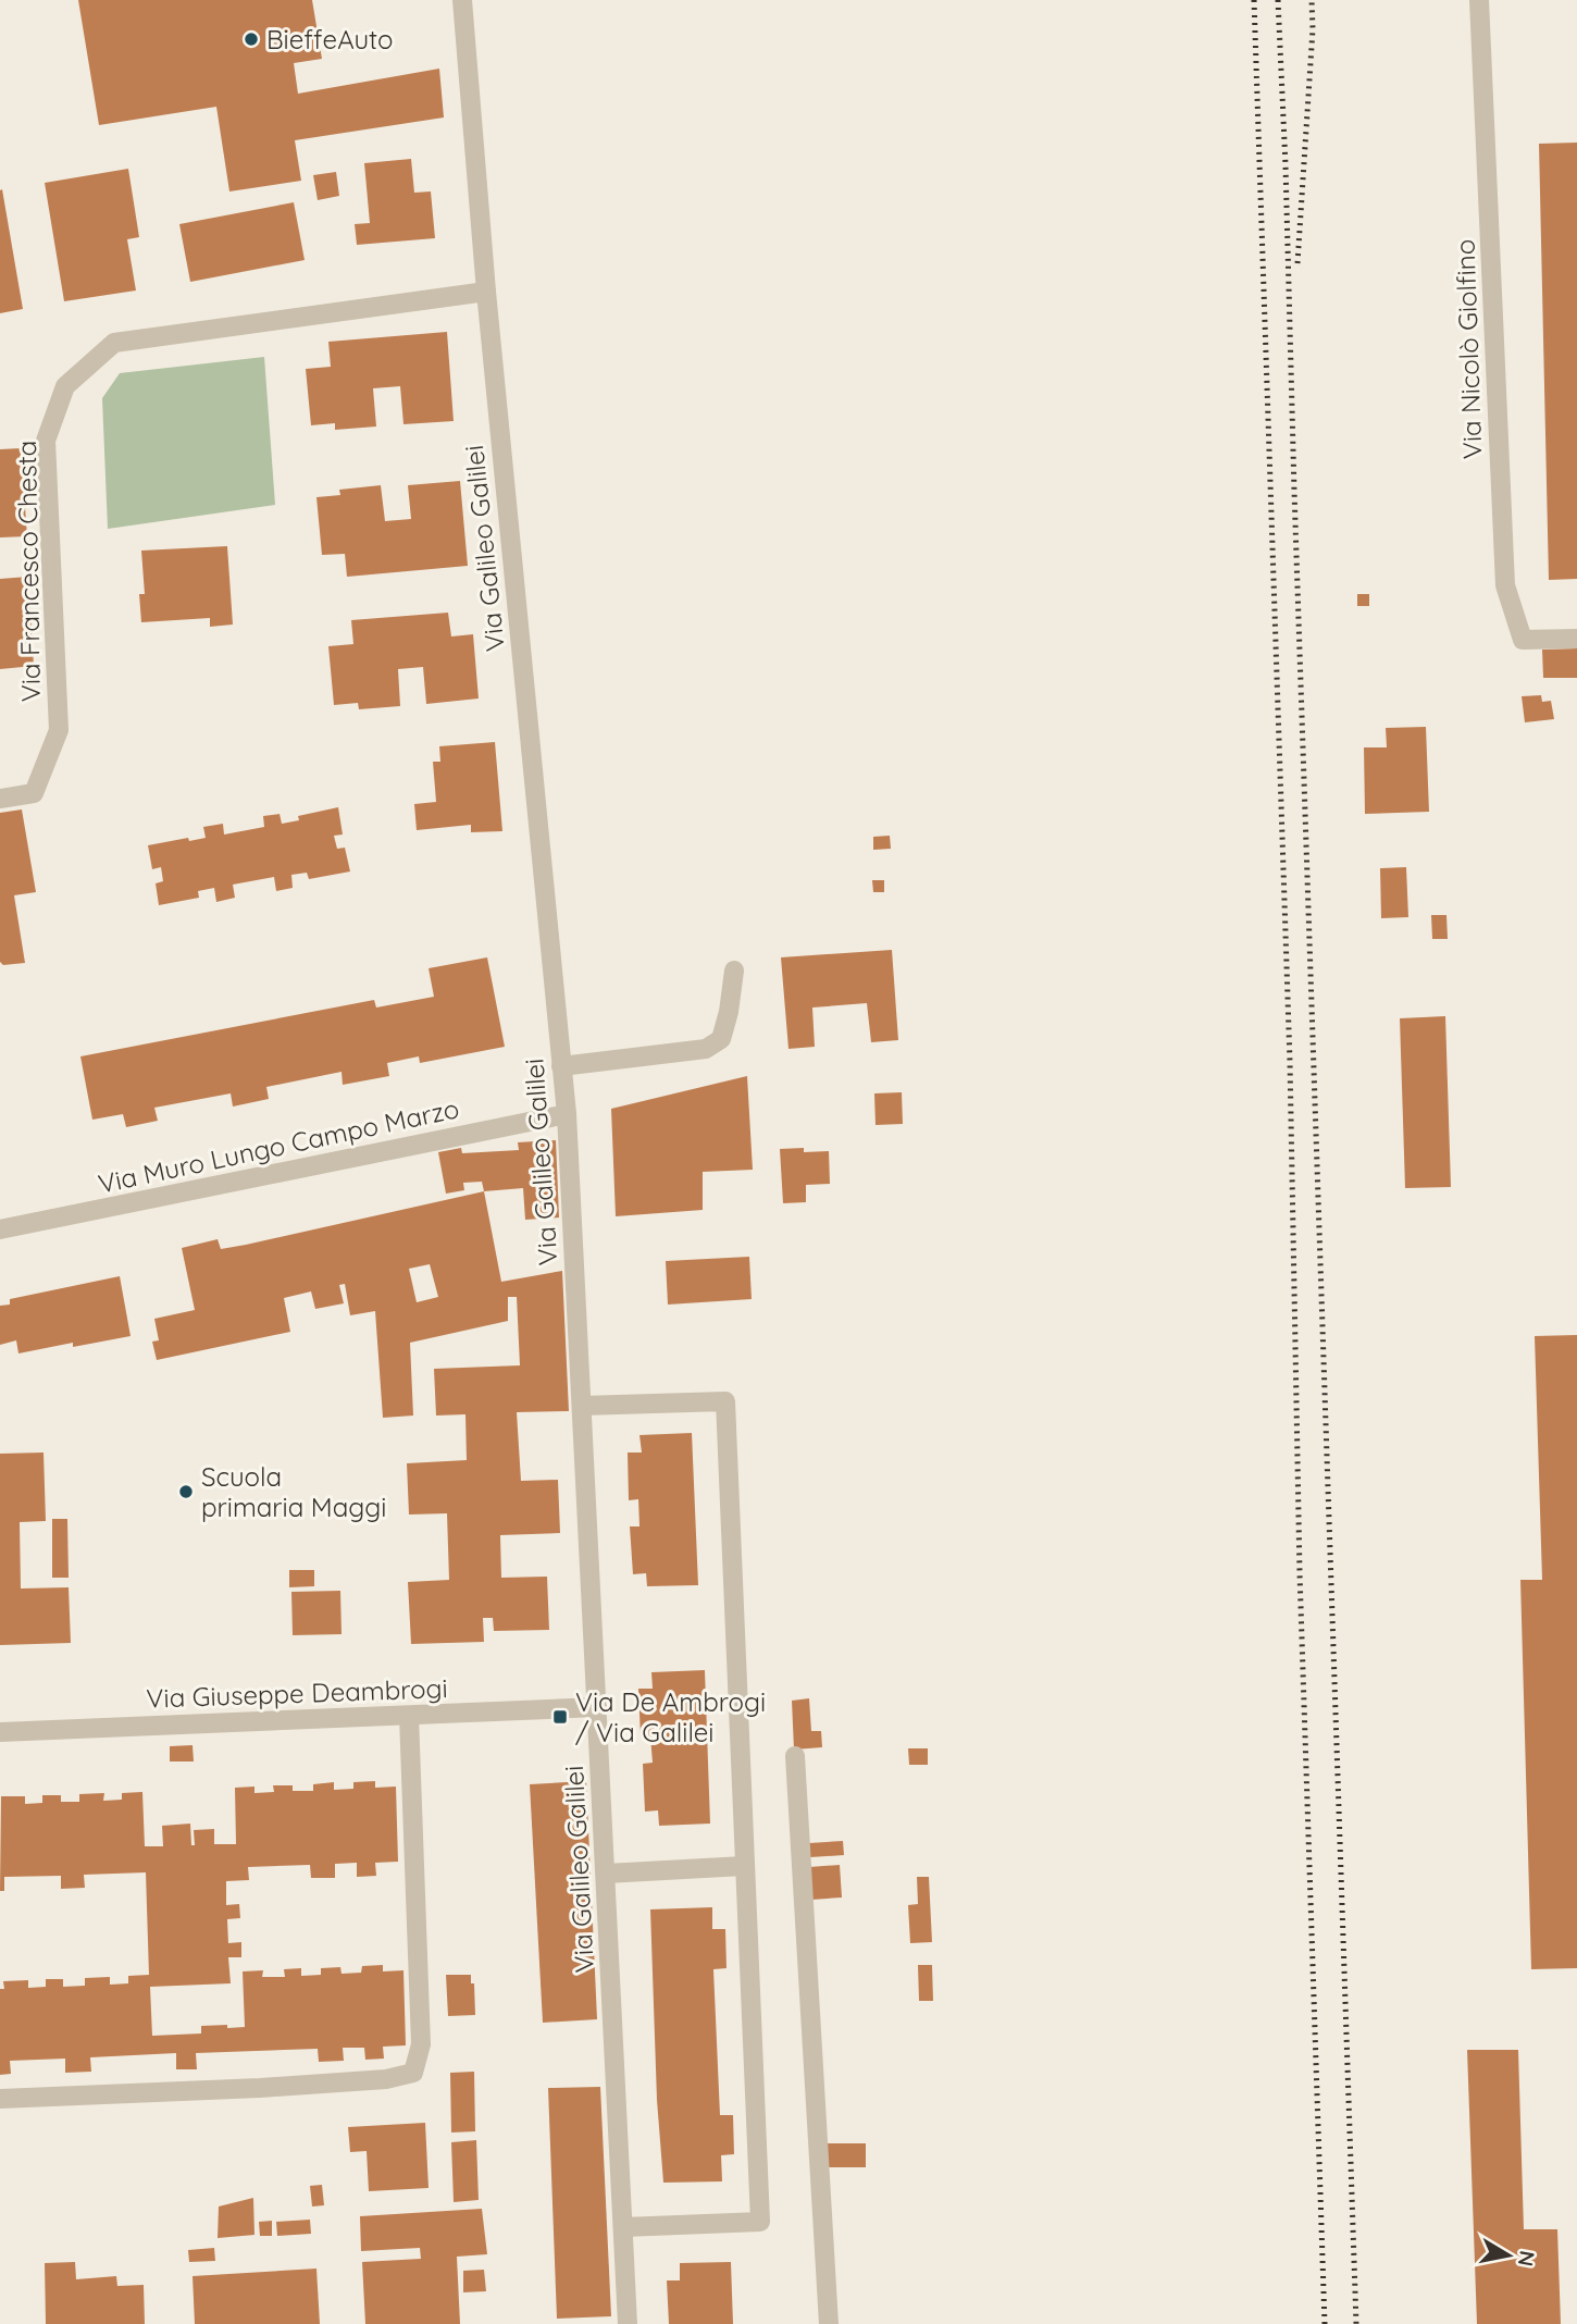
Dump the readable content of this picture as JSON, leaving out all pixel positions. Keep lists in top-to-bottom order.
{
  "streets": {
    "street": [
      "Via Nicolò Giolfino",
      "Via Galileo Galilei",
      "Via Francesco Chesta",
      "Via Muro Lungo Campo Marzo",
      "Via Giuseppe Deambrogi"
    ]
  },
  "crossings": [
    ["Via Galileo Galilei", "Via Francesco Chesta"],
    ["Via Galileo Galilei", "Via Muro Lungo Campo Marzo"],
    ["Via Galileo Galilei", "Via Giuseppe Deambrogi"]
  ],
  "places": {
    "other": ["BieffeAuto", "Scuola primaria Maggi"],
    "transit": ["Via De Ambrogi / Via Galilei"]
  },
  "north": "right"
}
